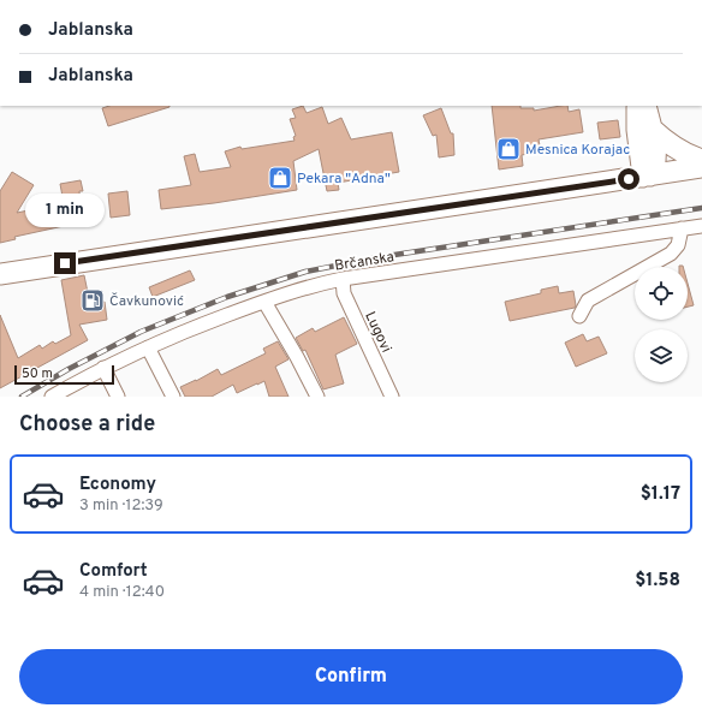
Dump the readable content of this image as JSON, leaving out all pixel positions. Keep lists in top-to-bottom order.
{
  "streets": {
    "street": ["Brčanska", "Lugovi"]
  },
  "crossings": [
    ["Brčanska", "Lugovi"]
  ],
  "places": {
    "shop": ["Mesnica Korajac", "Pekara \"Adna\""],
    "fuel station": ["Čavkunović"]
  },
  "scale_bar": "50 m",
  "page": {
    "banner": ["Jablanska", "Jablanska"],
    "bubble": "1 min",
    "scale": "50 m",
    "heading": "Choose a ride",
    "list": [
      {
        "name": "Economy",
        "note": "3 min · 12:39",
        "value": "$1.17"
      },
      {
        "name": "Comfort",
        "note": "4 min · 12:40",
        "value": "$1.58"
      }
    ],
    "buttons": "Confirm"
  }
}
